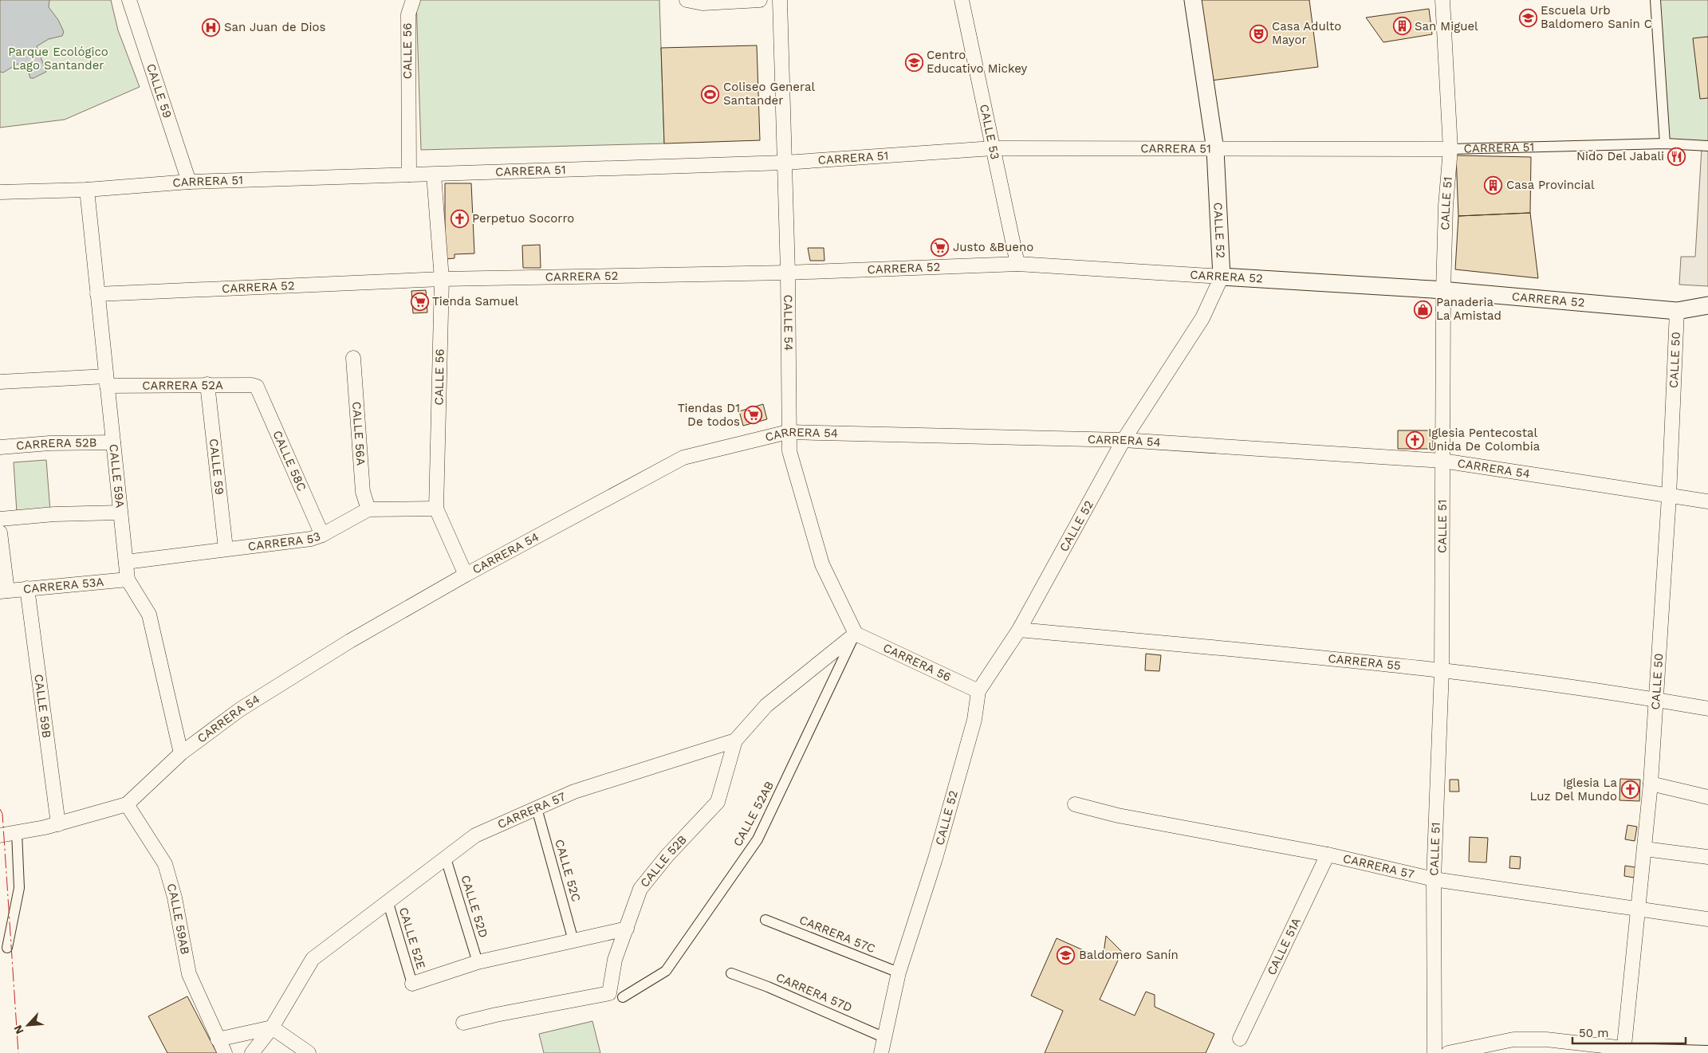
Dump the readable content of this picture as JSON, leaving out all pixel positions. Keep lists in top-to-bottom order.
{
  "streets": {
    "street": [
      "CALLE 56",
      "CALLE 59",
      "CALLE 53",
      "CARRERA 51",
      "CALLE 51",
      "CALLE 52",
      "CARRERA 52",
      "CALLE 54",
      "CALLE 50",
      "CARRERA 52A",
      "CALLE 56A",
      "CARRERA 54",
      "CARRERA 52B",
      "CALLE 58C",
      "CALLE 59A",
      "CARRERA 53",
      "CARRERA 53A",
      "CARRERA 56",
      "CARRERA 55",
      "CALLE 59B",
      "CARRERA 57",
      "CALLE 52AB",
      "CALLE 52B",
      "CALLE 52C",
      "CALLE 52D",
      "CALLE 59AB",
      "CARRERA 57C",
      "CALLE 52E",
      "CALLE 51A",
      "CARRERA 57D"
    ]
  },
  "crossings": [
    ["CALLE 56", "CARRERA 51"],
    ["CALLE 56", "CARRERA 52"],
    ["CALLE 56", "CARRERA 54"],
    ["CALLE 56", "CARRERA 53"],
    ["CALLE 59", "CARRERA 51"],
    ["CALLE 59", "CARRERA 52A"],
    ["CALLE 59", "CARRERA 53"],
    ["CALLE 53", "CARRERA 51"],
    ["CALLE 53", "CARRERA 52"],
    ["CARRERA 51", "CALLE 51"],
    ["CARRERA 51", "CALLE 52"],
    ["CARRERA 51", "CALLE 54"],
    ["CARRERA 51", "CALLE 59A"],
    ["CALLE 51", "CARRERA 52"],
    ["CALLE 51", "CARRERA 54"],
    ["CALLE 51", "CARRERA 55"],
    ["CALLE 51", "CARRERA 57"],
    ["CALLE 52", "CARRERA 52"],
    ["CALLE 52", "CARRERA 54"],
    ["CALLE 52", "CARRERA 56"],
    ["CALLE 52", "CARRERA 55"],
    ["CALLE 52", "CARRERA 57C"],
    ["CALLE 52", "CARRERA 57D"],
    ["CARRERA 52", "CALLE 54"],
    ["CARRERA 52", "CALLE 50"],
    ["CARRERA 52", "CALLE 59A"],
    ["CALLE 54", "CARRERA 54"],
    ["CALLE 54", "CARRERA 56"],
    ["CALLE 54", "CALLE 52AB"],
    ["CALLE 50", "CARRERA 54"],
    ["CALLE 50", "CARRERA 55"],
    ["CALLE 50", "CARRERA 57"],
    ["CARRERA 52A", "CALLE 58C"],
    ["CARRERA 52A", "CALLE 59A"],
    ["CALLE 56A", "CARRERA 53"],
    ["CARRERA 54", "CALLE 59A"],
    ["CARRERA 54", "CALLE 59B"],
    ["CARRERA 54", "CALLE 59AB"],
    ["CARRERA 52B", "CALLE 59A"],
    ["CALLE 58C", "CARRERA 53"],
    ["CALLE 59A", "CARRERA 53"],
    ["CALLE 59A", "CARRERA 53A"],
    ["CARRERA 53A", "CALLE 59B"],
    ["CARRERA 56", "CALLE 52AB"],
    ["CARRERA 57", "CALLE 52B"],
    ["CARRERA 57", "CALLE 52C"],
    ["CARRERA 57", "CALLE 52D"],
    ["CARRERA 57", "CALLE 52E"],
    ["CARRERA 57", "CALLE 51A"],
    ["CALLE 52AB", "CALLE 52B"]
  ],
  "parks": ["Parque Ecológico Lago Santander"],
  "places": {
    "school or university": ["Escuela Urb Baldomero Sanin C", "Centro Educativo Mickey", "Baldomero Sanín"],
    "building": ["San Miguel", "Casa Provincial"],
    "hospital": ["San Juan de Dios"],
    "theatre": ["Casa Adulto Mayor"],
    "sports": ["Coliseo General Santander"],
    "restaurant": ["Nido Del Jabali"],
    "church": ["Perpetuo Socorro", "Iglesia Pentecostal Unida De Colombia", "Iglesia La Luz Del Mundo"],
    "supermarket": ["Justo &Bueno", "Tienda Samuel", "Tiendas D1 De todos"],
    "shop": ["Panaderia La Amistad"]
  },
  "scale_bar": "50 m",
  "north": "bottom left"
}
